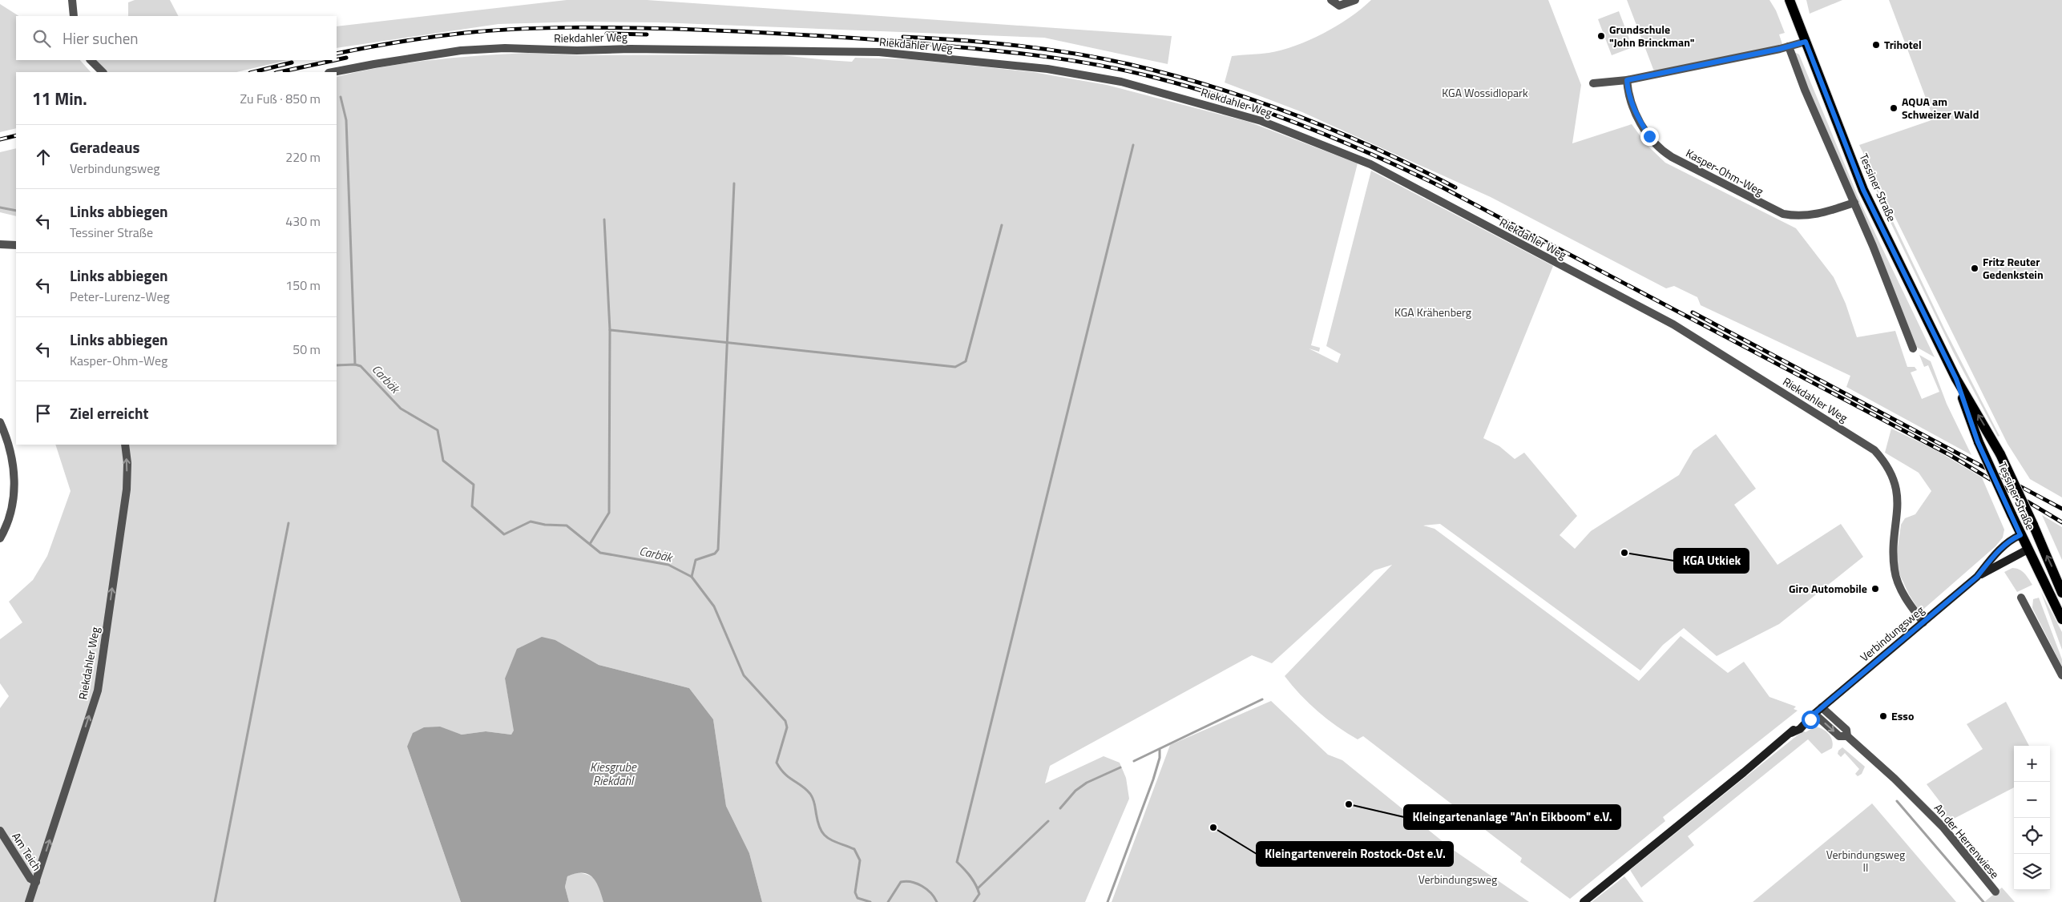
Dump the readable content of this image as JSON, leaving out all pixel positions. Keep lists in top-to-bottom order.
{
  "streets": {
    "main road": ["Tessiner Straße", "Verbindungsweg"],
    "street": [
      "Riekdahler Weg",
      "Kasper-Ohm-Weg",
      "An der Herrenwiese",
      "Am Teich"
    ]
  },
  "crossings": [
    ["Riekdahler Weg", "Verbindungsweg"],
    ["Riekdahler Weg", "Am Teich"],
    ["Tessiner Straße", "Verbindungsweg"]
  ],
  "water": ["Carbäk", "Kiesgrube Riekdahl"],
  "parks": [
    "KGA Wossidlopark",
    "KGA Krähenberg",
    "Verbindungsweg II",
    "Verbindungsweg"
  ],
  "places": [
    "Grundschule \"John Brinckman\"",
    "Trihotel",
    "AQUA am Schweizer Wald",
    "Fritz Reuter Gedenkstein",
    "KGA Utkiek",
    "Giro Automobile",
    "Esso",
    "Kleingartenanlage \"An'n Eikboom\" e.V.",
    "Kleingartenverein Rostock-Ost e.V."
  ],
  "page": {
    "search": "Hier suchen",
    "heading": ["11 Min.", "Zu Fuß · 850 m"],
    "list": [
      ["Geradeaus", "Verbindungsweg", "220 m"],
      ["Links abbiegen", "Tessiner Straße", "430 m"],
      ["Links abbiegen", "Peter-Lurenz-Weg", "150 m"],
      ["Links abbiegen", "Kasper-Ohm-Weg", "50 m"],
      "Ziel erreicht"
    ],
    "map_buttons": ["+", "−"]
  }
}
